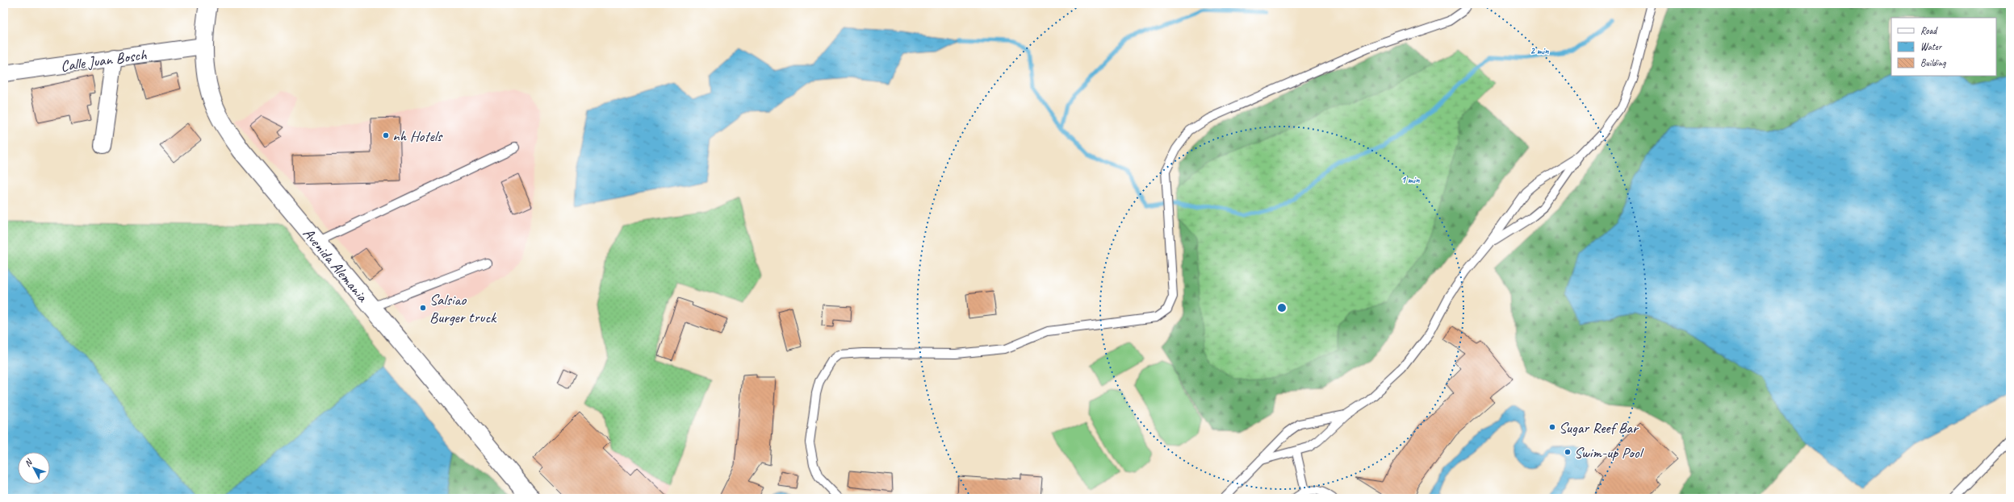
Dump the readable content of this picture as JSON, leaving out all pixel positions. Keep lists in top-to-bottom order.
{
  "streets": {
    "street": ["Calle Juan Bosch", "Avenida Alemania"]
  },
  "crossings": [
    ["Calle Juan Bosch", "Avenida Alemania"]
  ],
  "places": [
    "nh Hotels",
    "Salsiao Burger truck",
    "Sugar Reef Bar",
    "Swim-up Pool"
  ],
  "legend": ["Road", "Water", "Building"],
  "north": "top left",
  "rings": ["2 min", "1 min"]
}
